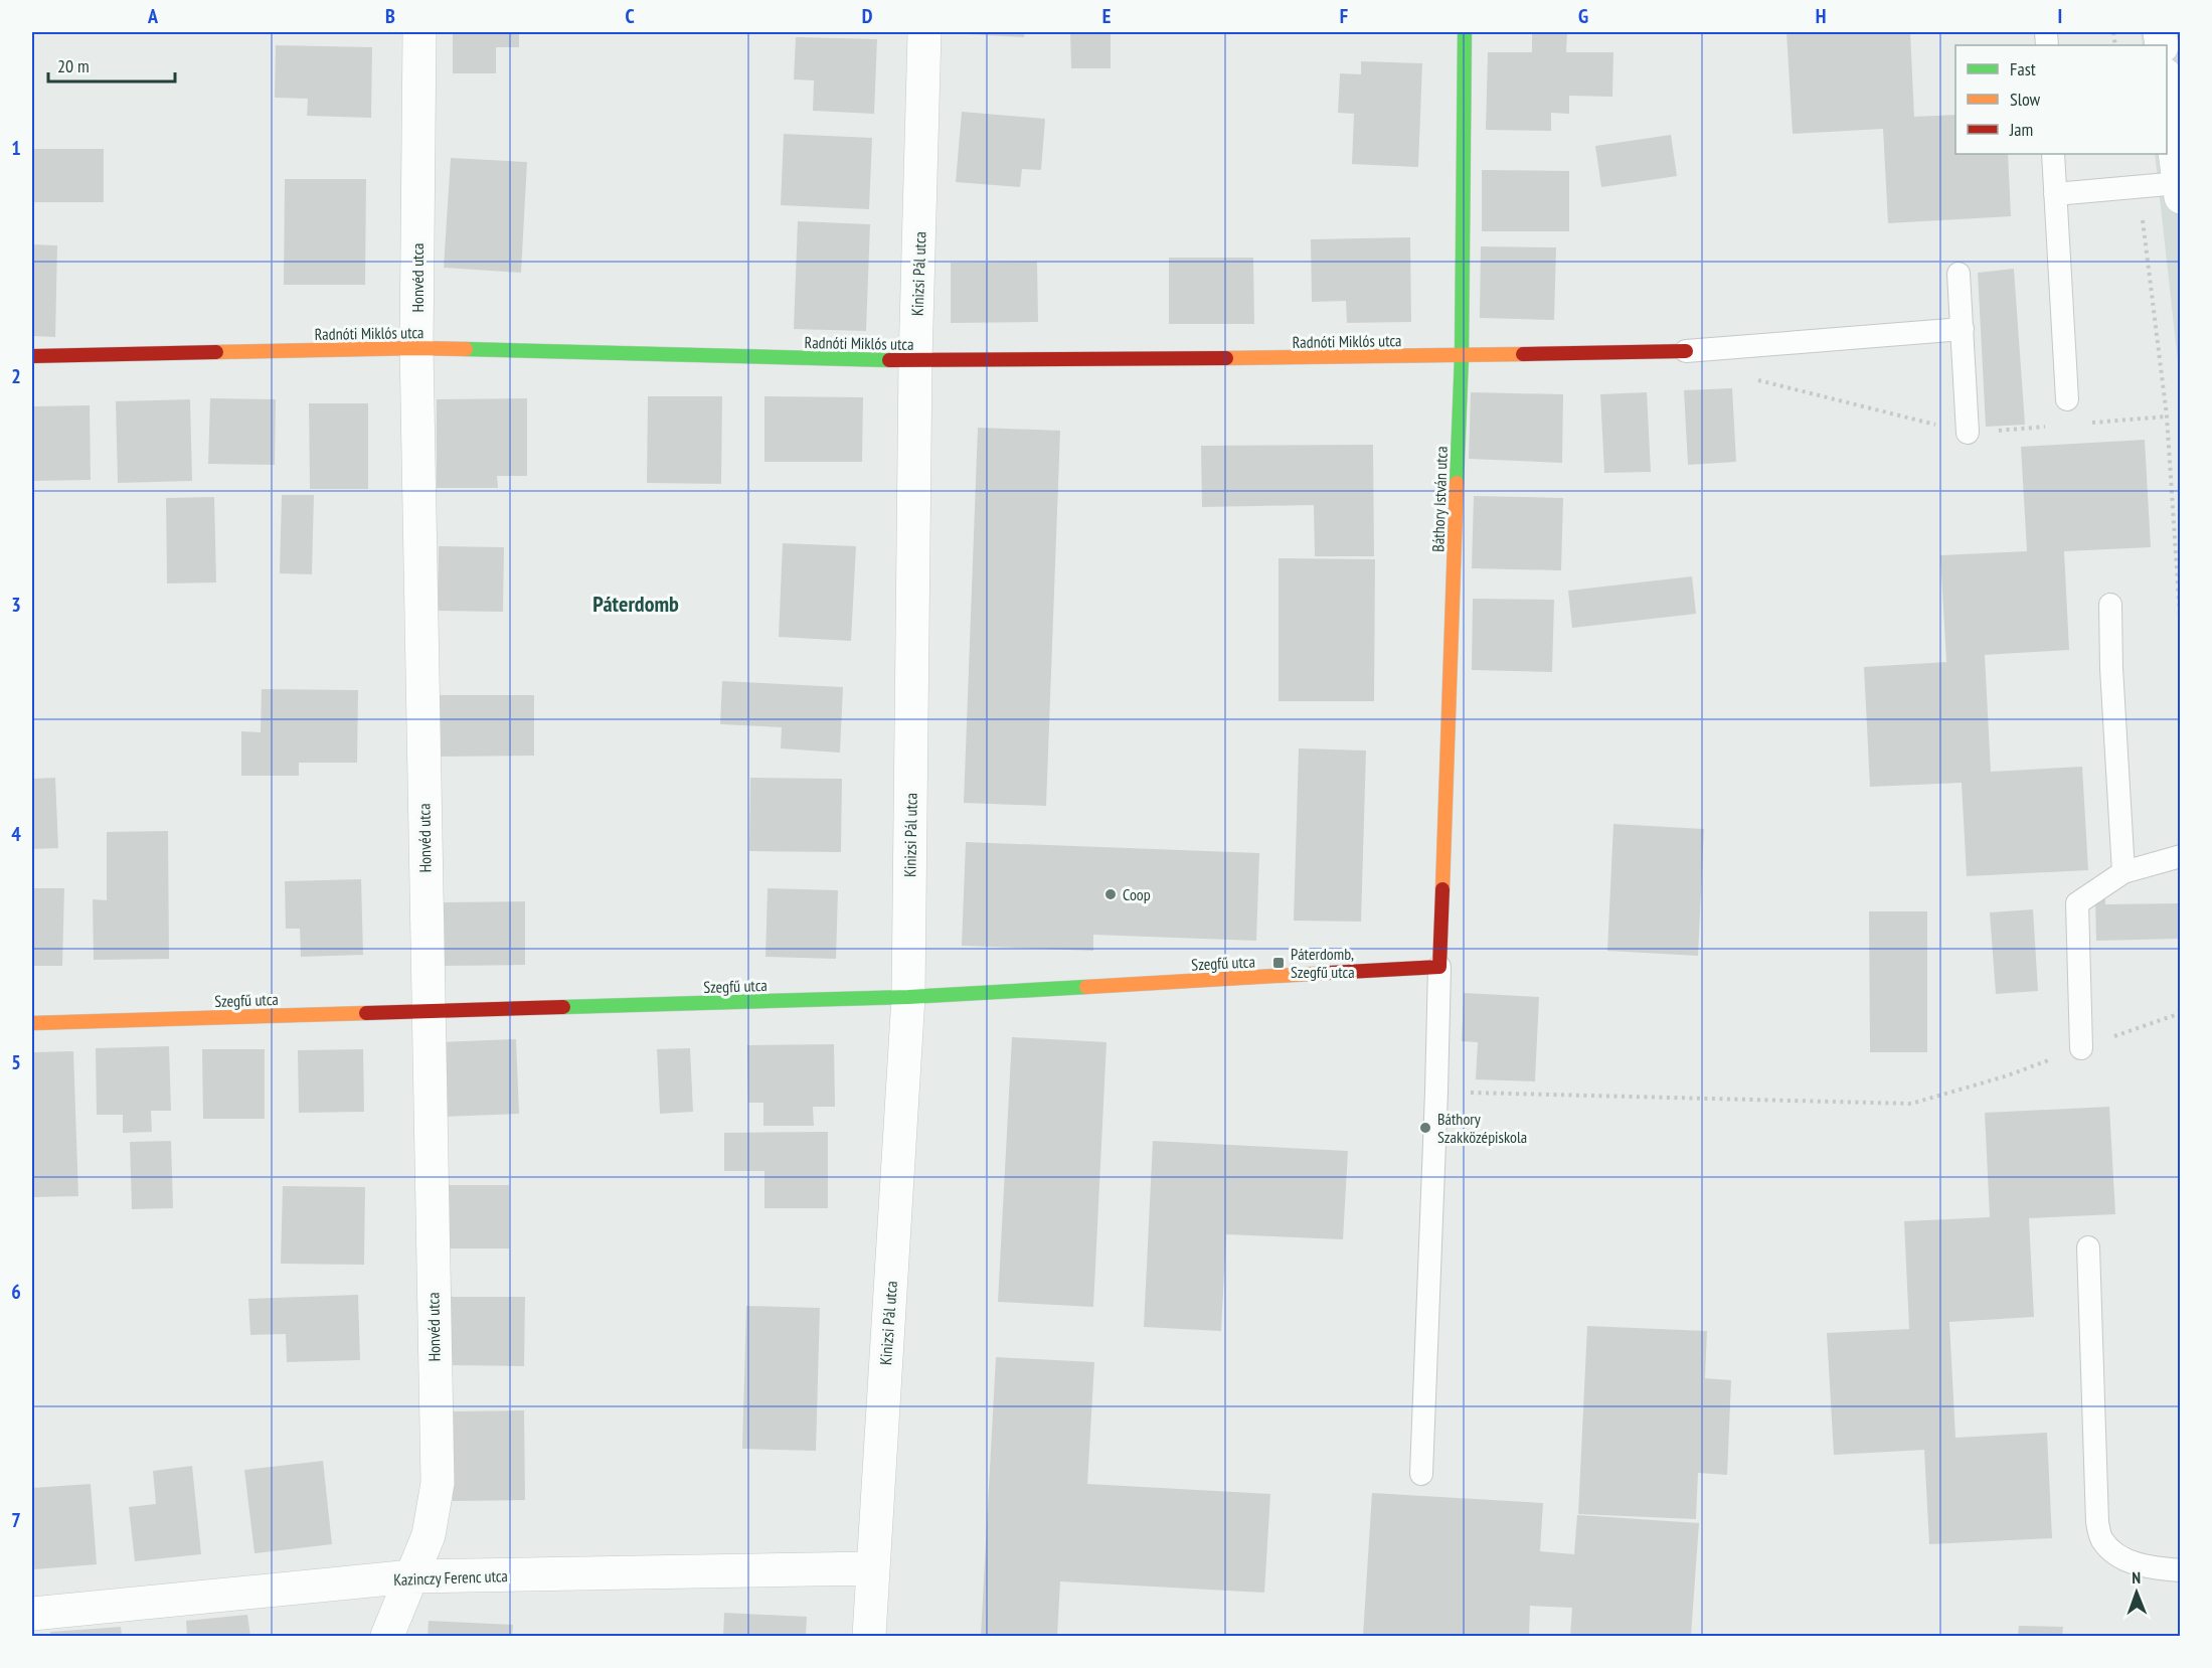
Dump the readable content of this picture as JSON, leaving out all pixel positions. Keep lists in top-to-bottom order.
{
  "streets": {
    "street": [
      "Kinizsi Pál utca",
      "Honvéd utca",
      "Radnóti Miklós utca",
      "Báthory István utca",
      "Szegfű utca",
      "Kazinczy Ferenc utca"
    ]
  },
  "crossings": [
    ["Kinizsi Pál utca", "Radnóti Miklós utca"],
    ["Kinizsi Pál utca", "Szegfű utca"],
    ["Kinizsi Pál utca", "Kazinczy Ferenc utca"],
    ["Honvéd utca", "Radnóti Miklós utca"],
    ["Honvéd utca", "Szegfű utca"],
    ["Honvéd utca", "Kazinczy Ferenc utca"],
    ["Radnóti Miklós utca", "Báthory István utca"],
    ["Báthory István utca", "Szegfű utca"]
  ],
  "districts": ["Páterdomb"],
  "places": {
    "other": ["Coop", "Báthory Szakközépiskola"],
    "transit": ["Páterdomb, Szegfű utca"]
  },
  "legend": ["Fast", "Slow", "Jam"],
  "scale_bar": "20 m",
  "north": "top",
  "grid": {
    "columns": [
      "A",
      "B",
      "C",
      "D",
      "E",
      "F",
      "G",
      "H",
      "I"
    ],
    "rows": [
      "1",
      "2",
      "3",
      "4",
      "5",
      "6",
      "7"
    ]
  }
}
